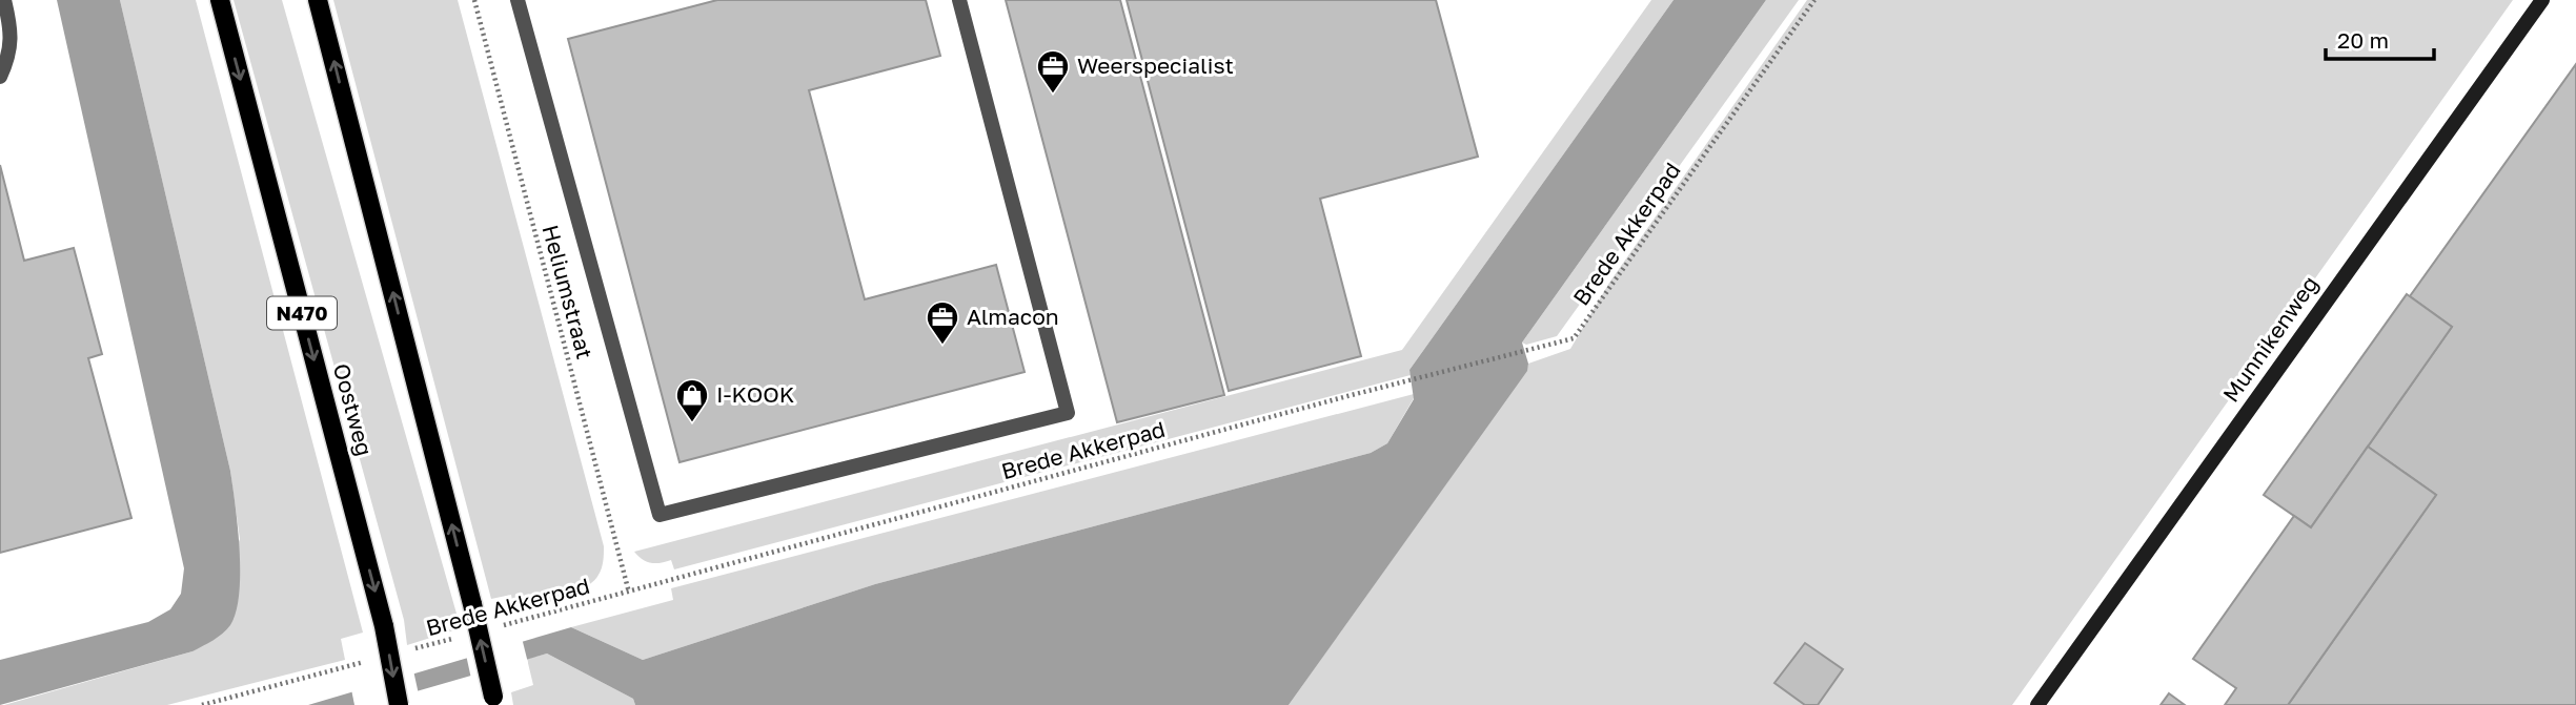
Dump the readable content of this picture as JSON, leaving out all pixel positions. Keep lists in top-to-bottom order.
{
  "streets": {
    "main road": ["N470", "Oostweg"],
    "street": ["Munnikenweg"],
    "path": ["Brede Akkerpad", "Heliumstraat"]
  },
  "crossings": [
    ["Brede Akkerpad", "Heliumstraat"]
  ],
  "places": {
    "office": ["Weerspecialist", "Almacon"],
    "shop": ["I-KOOK"]
  },
  "scale_bar": "20 m"
}
